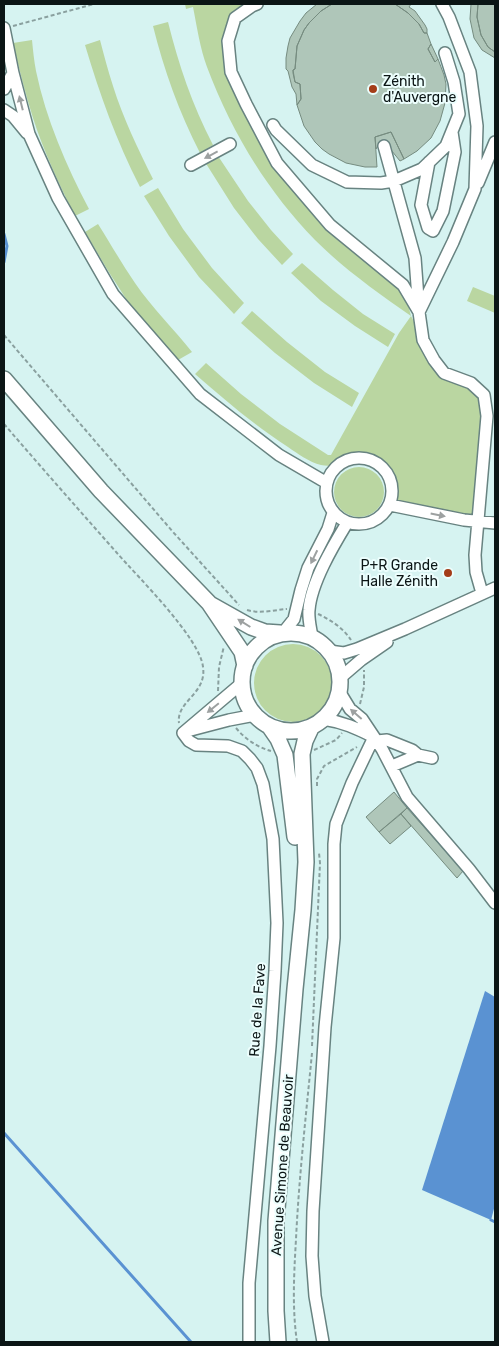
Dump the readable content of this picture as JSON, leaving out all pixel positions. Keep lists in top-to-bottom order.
{
  "streets": {
    "main road": ["Avenue Simone de Beauvoir"],
    "street": ["Rue de la Fave"]
  },
  "places": ["Zénith d'Auvergne", "P+R Grande Halle Zénith"]
}
